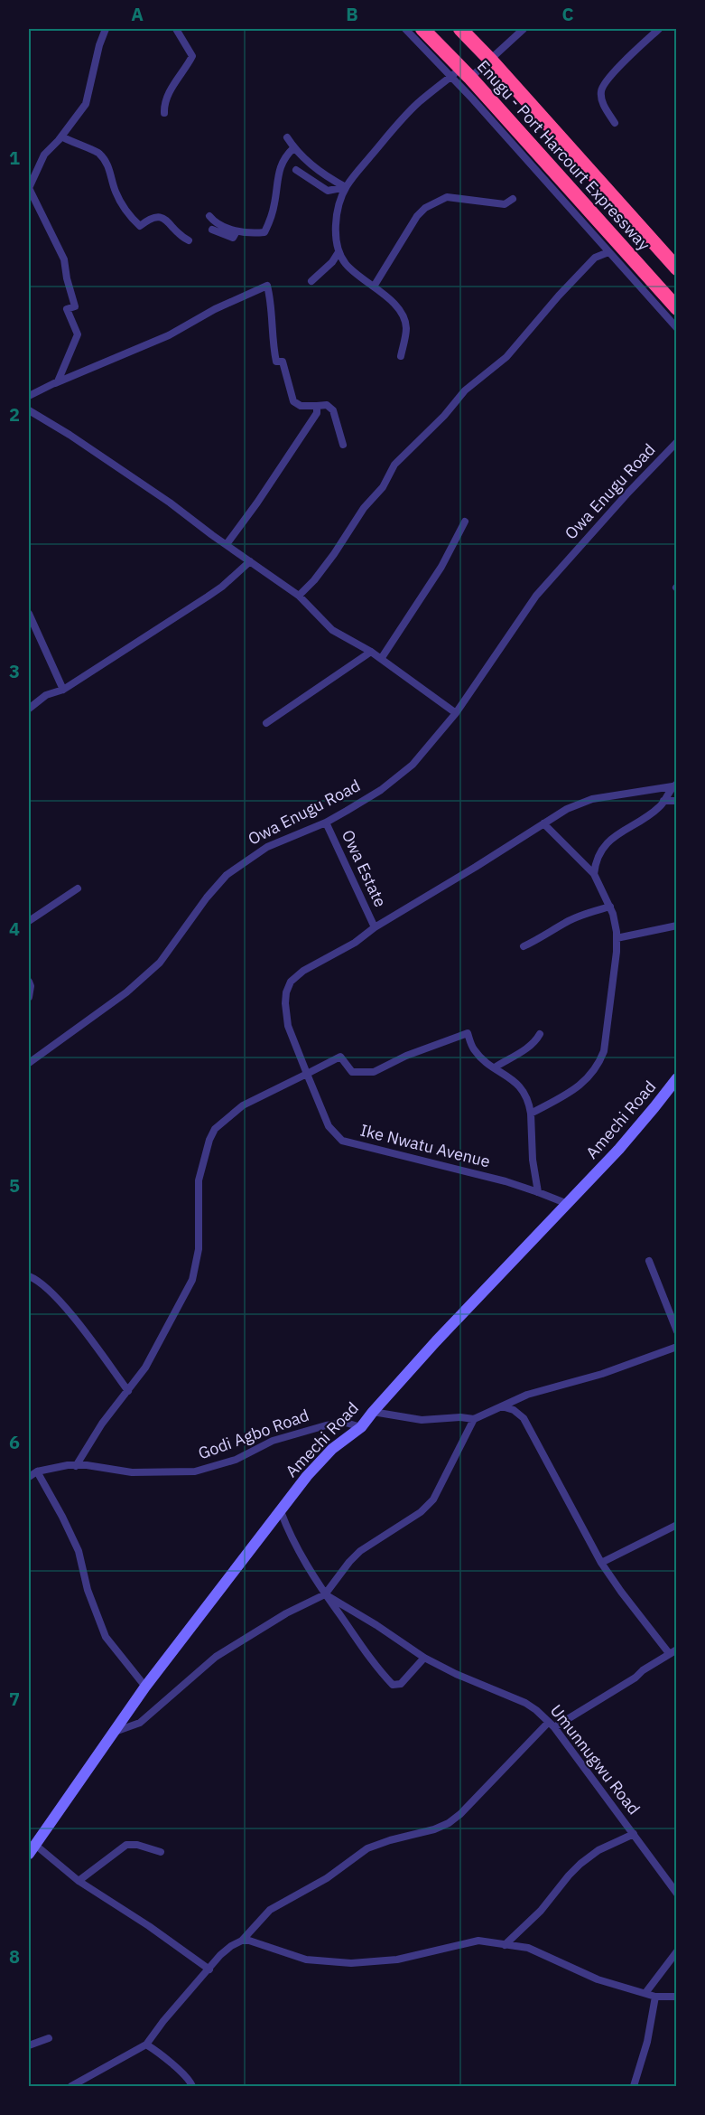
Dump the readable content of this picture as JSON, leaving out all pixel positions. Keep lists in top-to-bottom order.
{
  "streets": {
    "highway": ["Enugu - Port Harcourt Expressway"],
    "main road": ["Amechi Road"],
    "street": [
      "Owa Enugu Road",
      "Owa Estate",
      "Ike Nwatu Avenue",
      "Godi Agbo Road",
      "Umunnugwu Road"
    ]
  },
  "crossings": [
    ["Owa Enugu Road", "Owa Estate"],
    ["Owa Estate", "Ike Nwatu Avenue"],
    ["Amechi Road", "Ike Nwatu Avenue"],
    ["Amechi Road", "Godi Agbo Road"]
  ],
  "grid": {
    "columns": ["A", "B", "C"],
    "rows": [
      "1",
      "2",
      "3",
      "4",
      "5",
      "6",
      "7",
      "8"
    ]
  }
}
